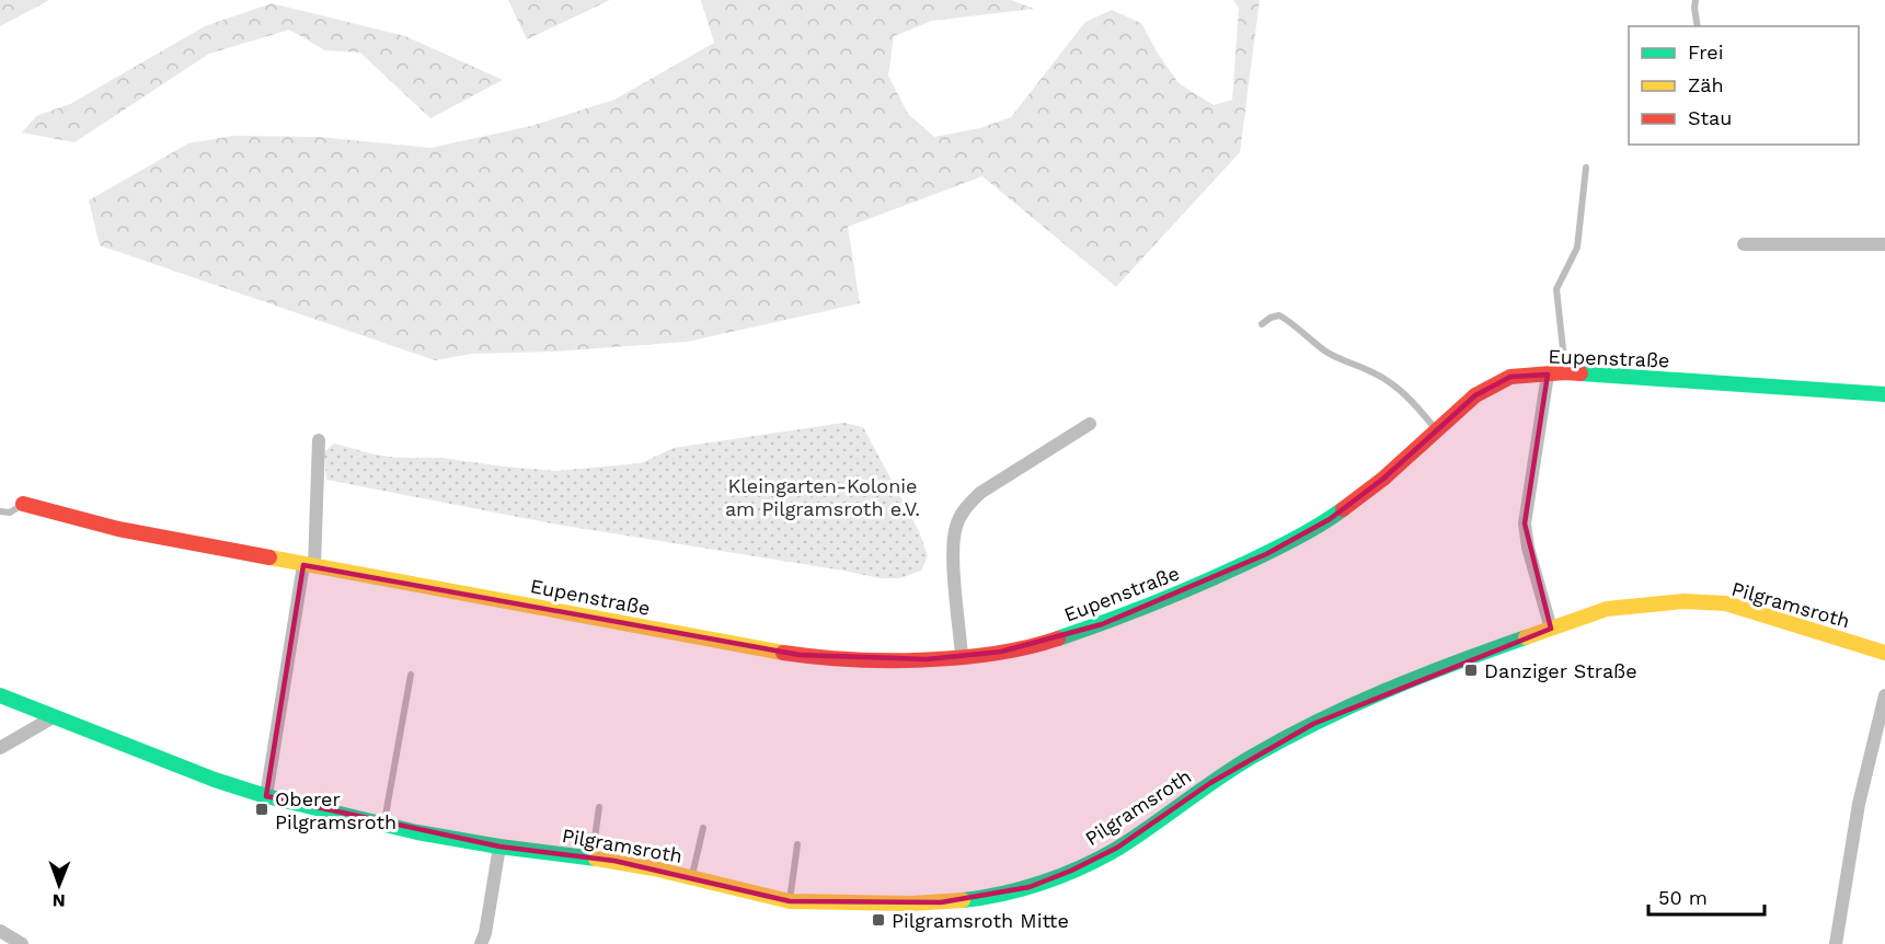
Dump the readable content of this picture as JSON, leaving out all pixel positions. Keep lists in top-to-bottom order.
{
  "streets": {
    "street": ["Eupenstraße", "Pilgramsroth"]
  },
  "parks": ["Kleingarten-Kolonie am Pilgramsroth e.V."],
  "places": {
    "transit": ["Danziger Straße", "Oberer Pilgramsroth", "Pilgramsroth Mitte"]
  },
  "legend": ["Frei", "Zäh", "Stau"],
  "scale_bar": "50 m",
  "north": "bottom"
}
